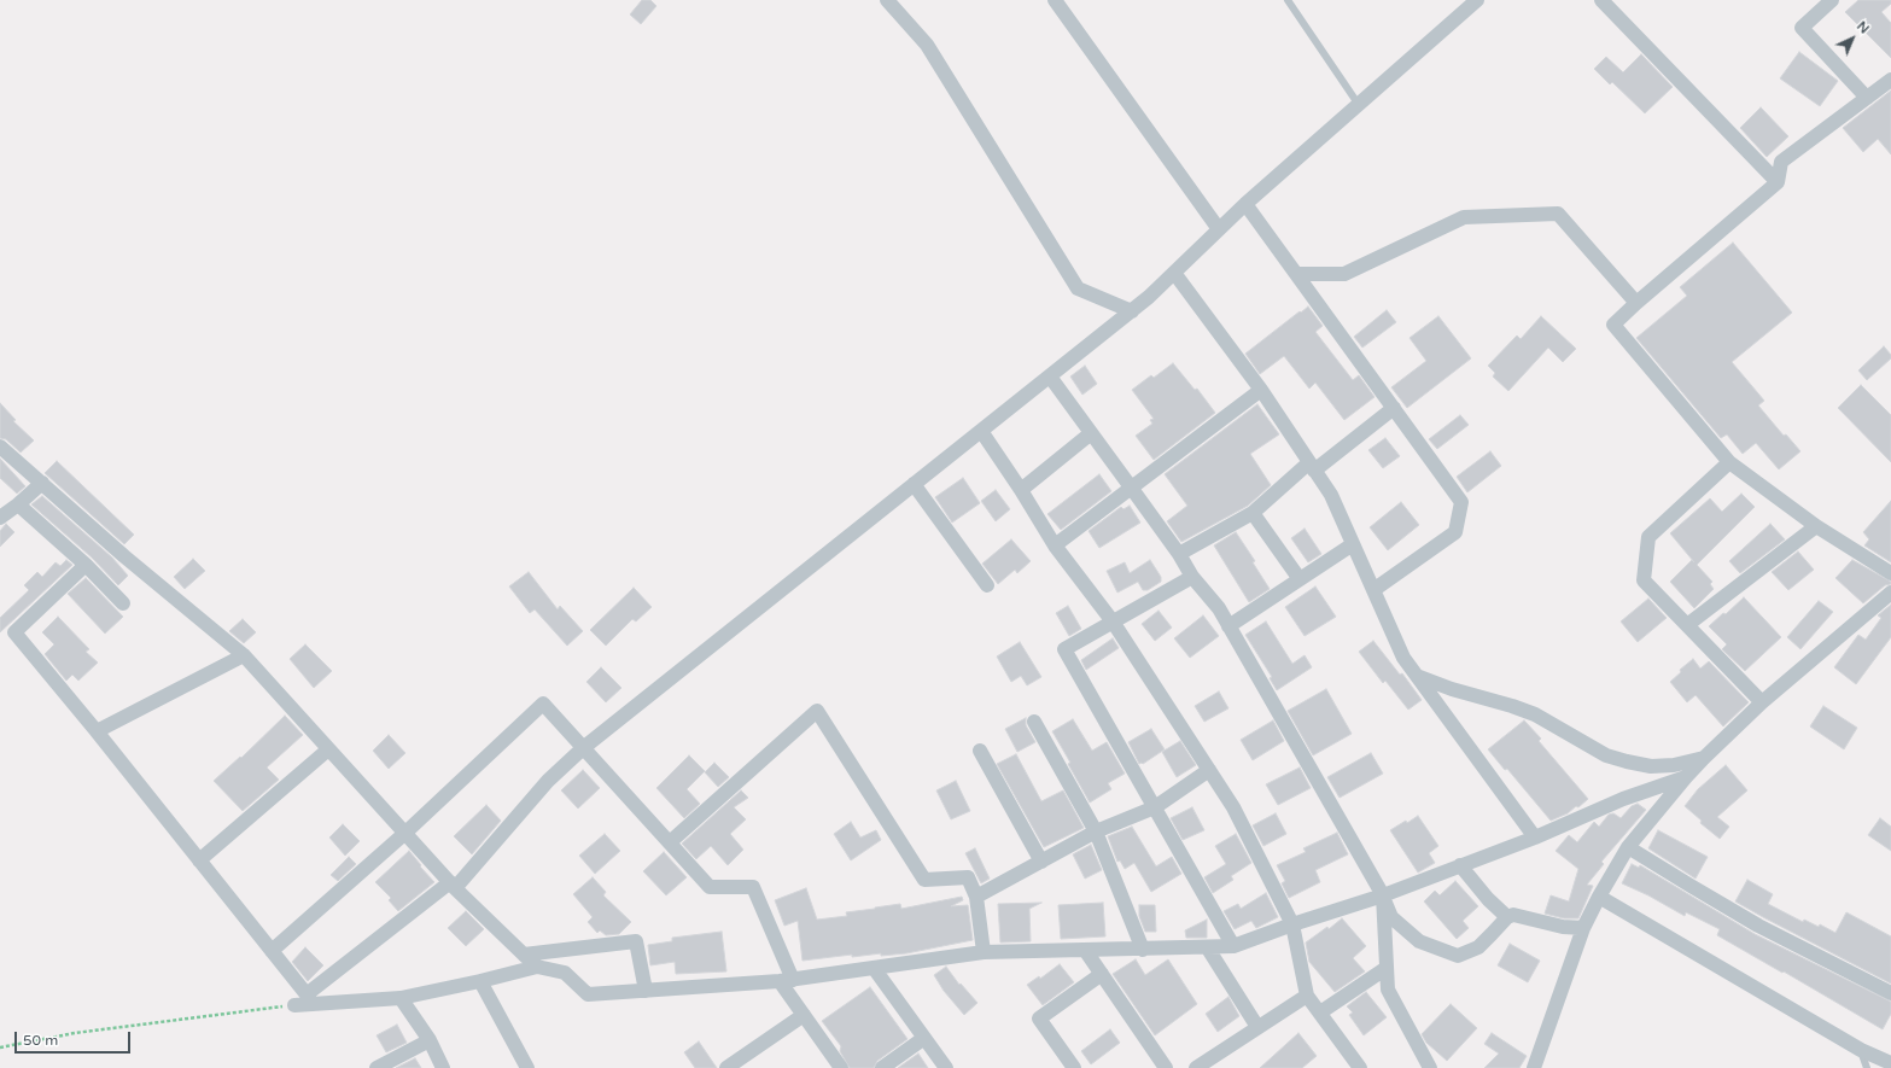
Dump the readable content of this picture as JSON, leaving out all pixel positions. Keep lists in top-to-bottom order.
{
  "scale_bar": "50 m",
  "north": "top right"
}
